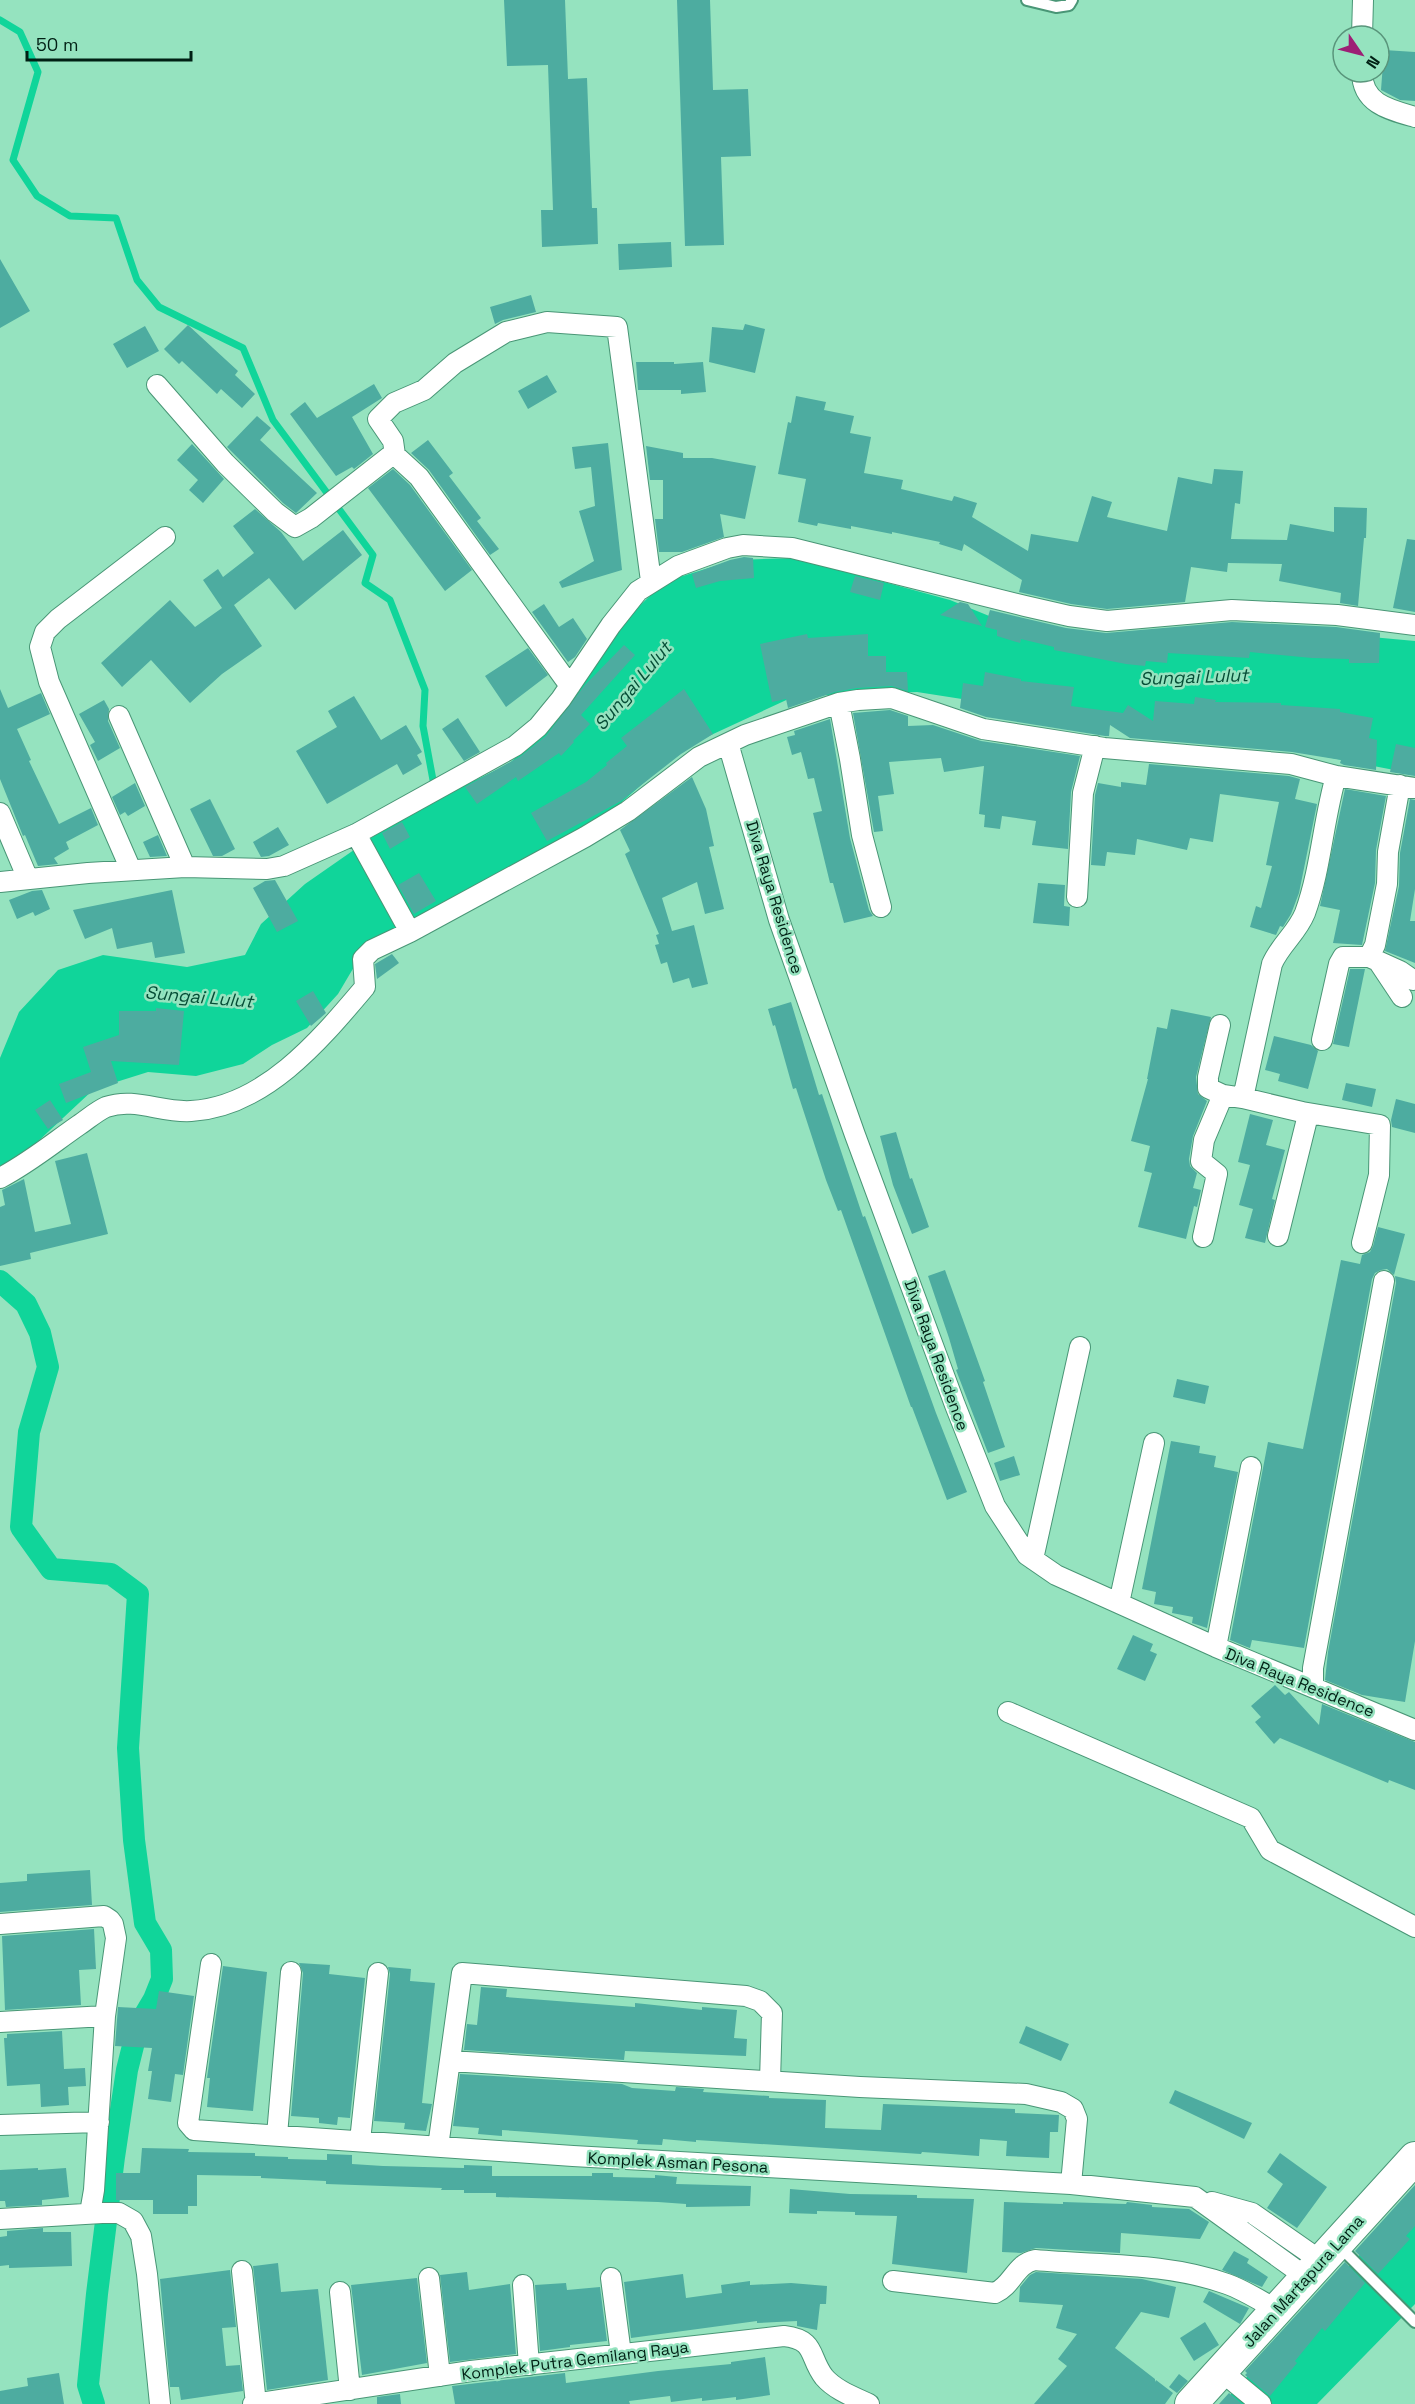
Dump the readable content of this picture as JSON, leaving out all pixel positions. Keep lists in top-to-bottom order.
{
  "streets": {
    "main road": ["Jalan Martapura Lama"],
    "street": ["Diva Raya Residence", "Komplek Asman Pesona", "Komplek Putra Gemilang Raya"]
  },
  "crossings": [
    ["Komplek Asman Pesona", "Jalan Martapura Lama"]
  ],
  "water": ["Sungai Lulut"],
  "scale_bar": "50 m",
  "north": "bottom right"
}
